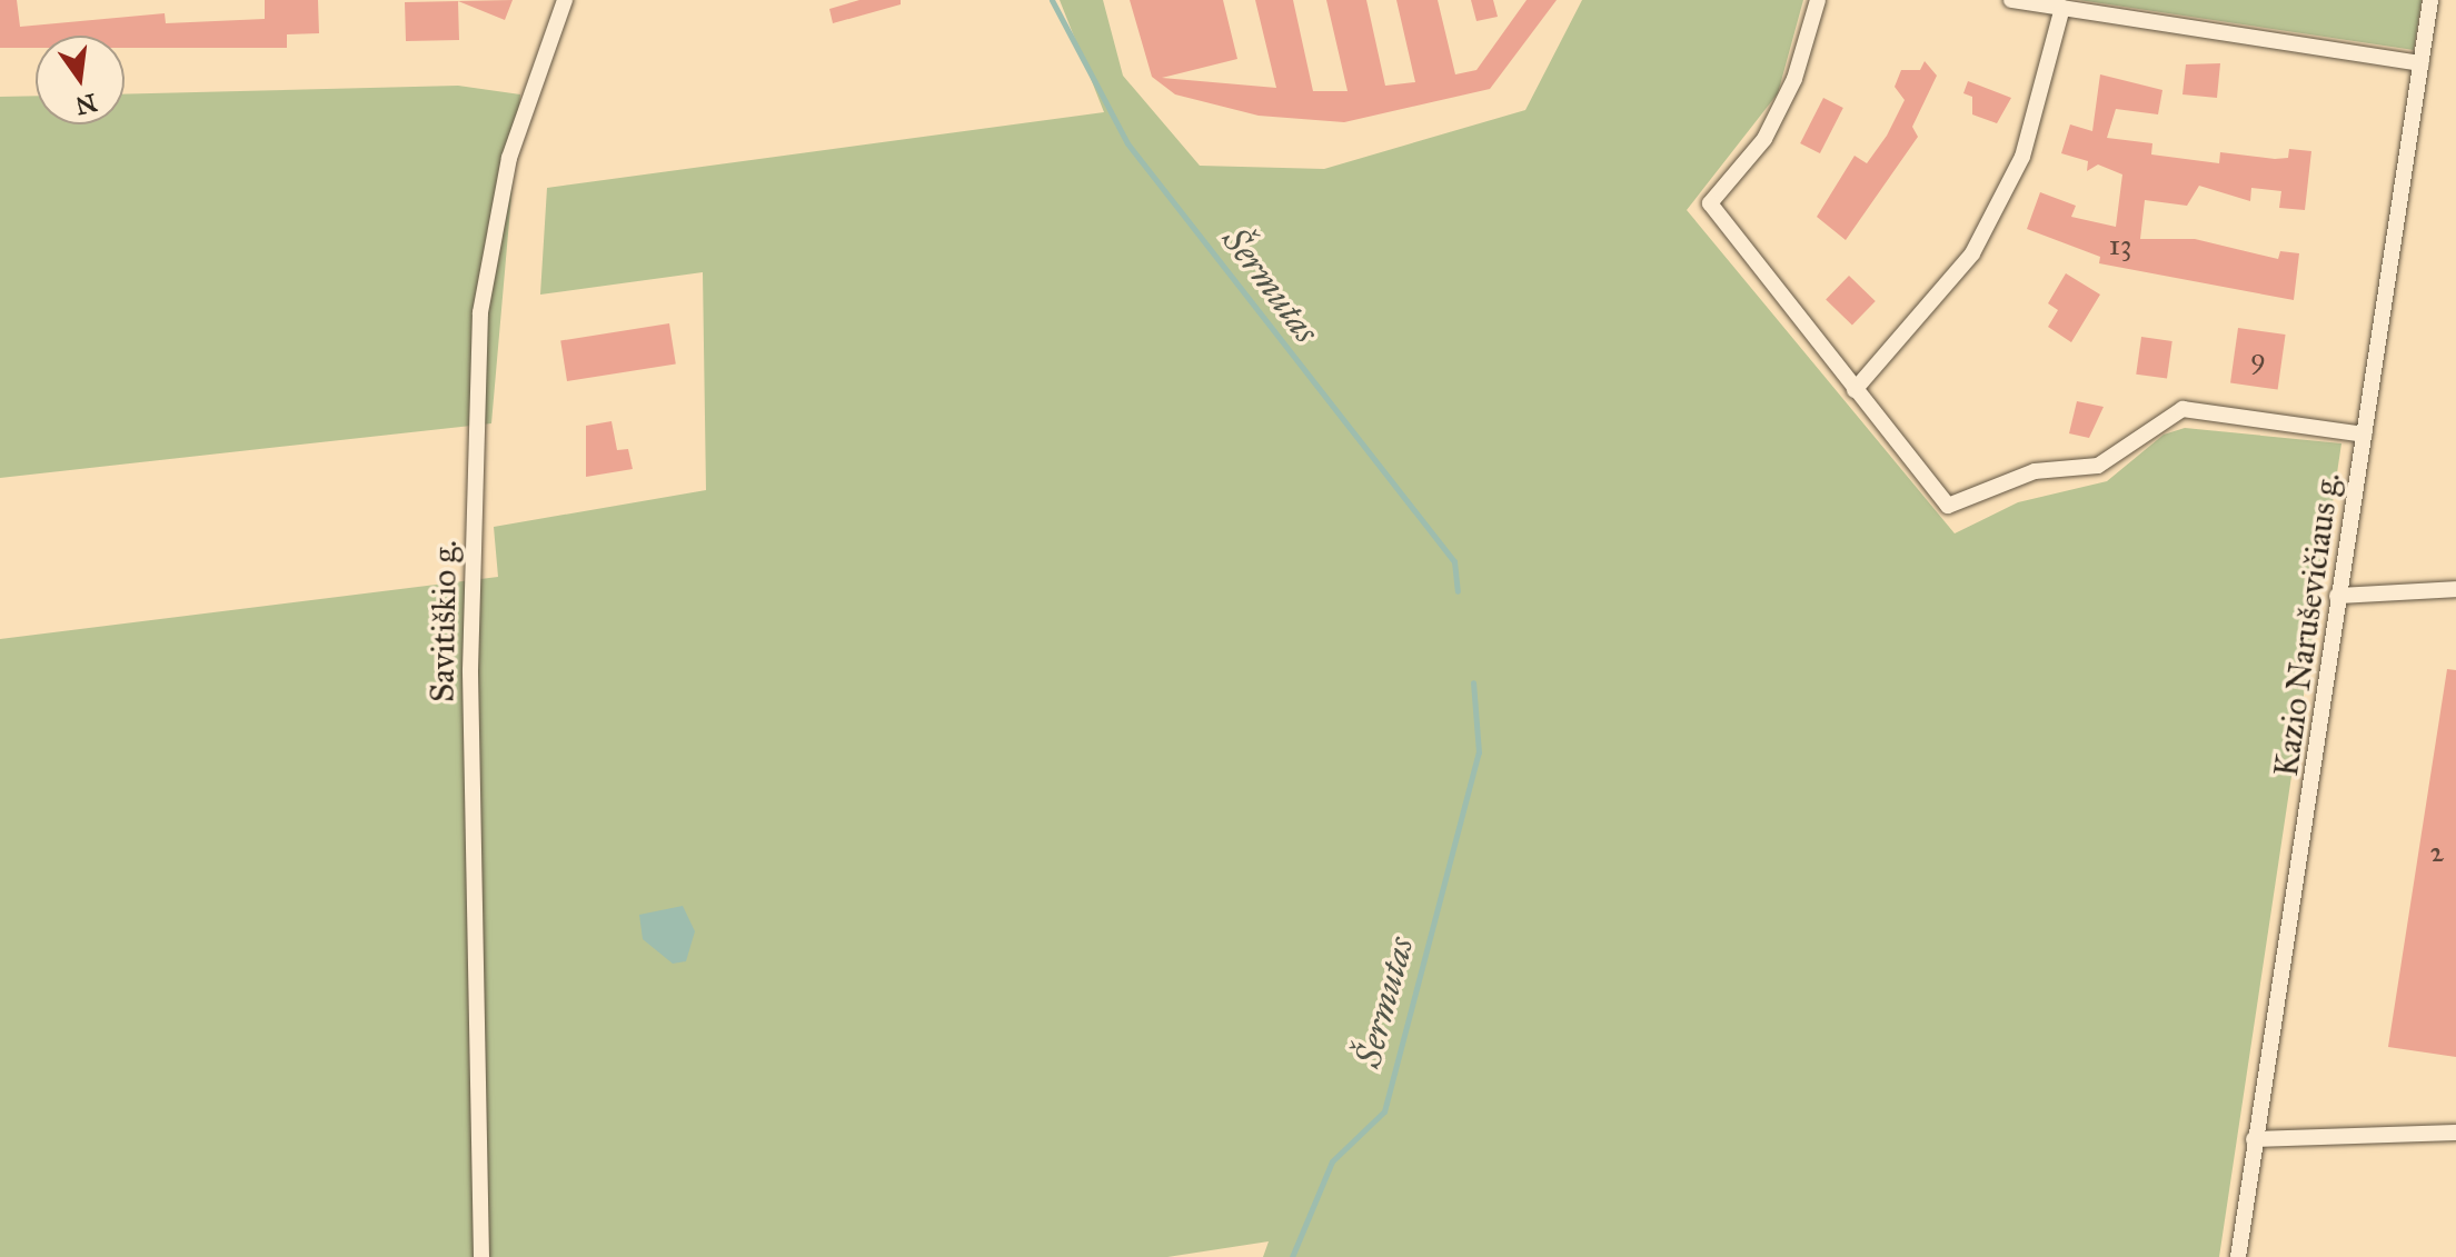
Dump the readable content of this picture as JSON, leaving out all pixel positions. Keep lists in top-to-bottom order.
{
  "streets": {
    "street": ["Savitiškio g.", "Kazio Naruševičiaus g."]
  },
  "water": ["Šermutas"],
  "house_numbers": ["13", "9", "2"],
  "north": "bottom"
}
